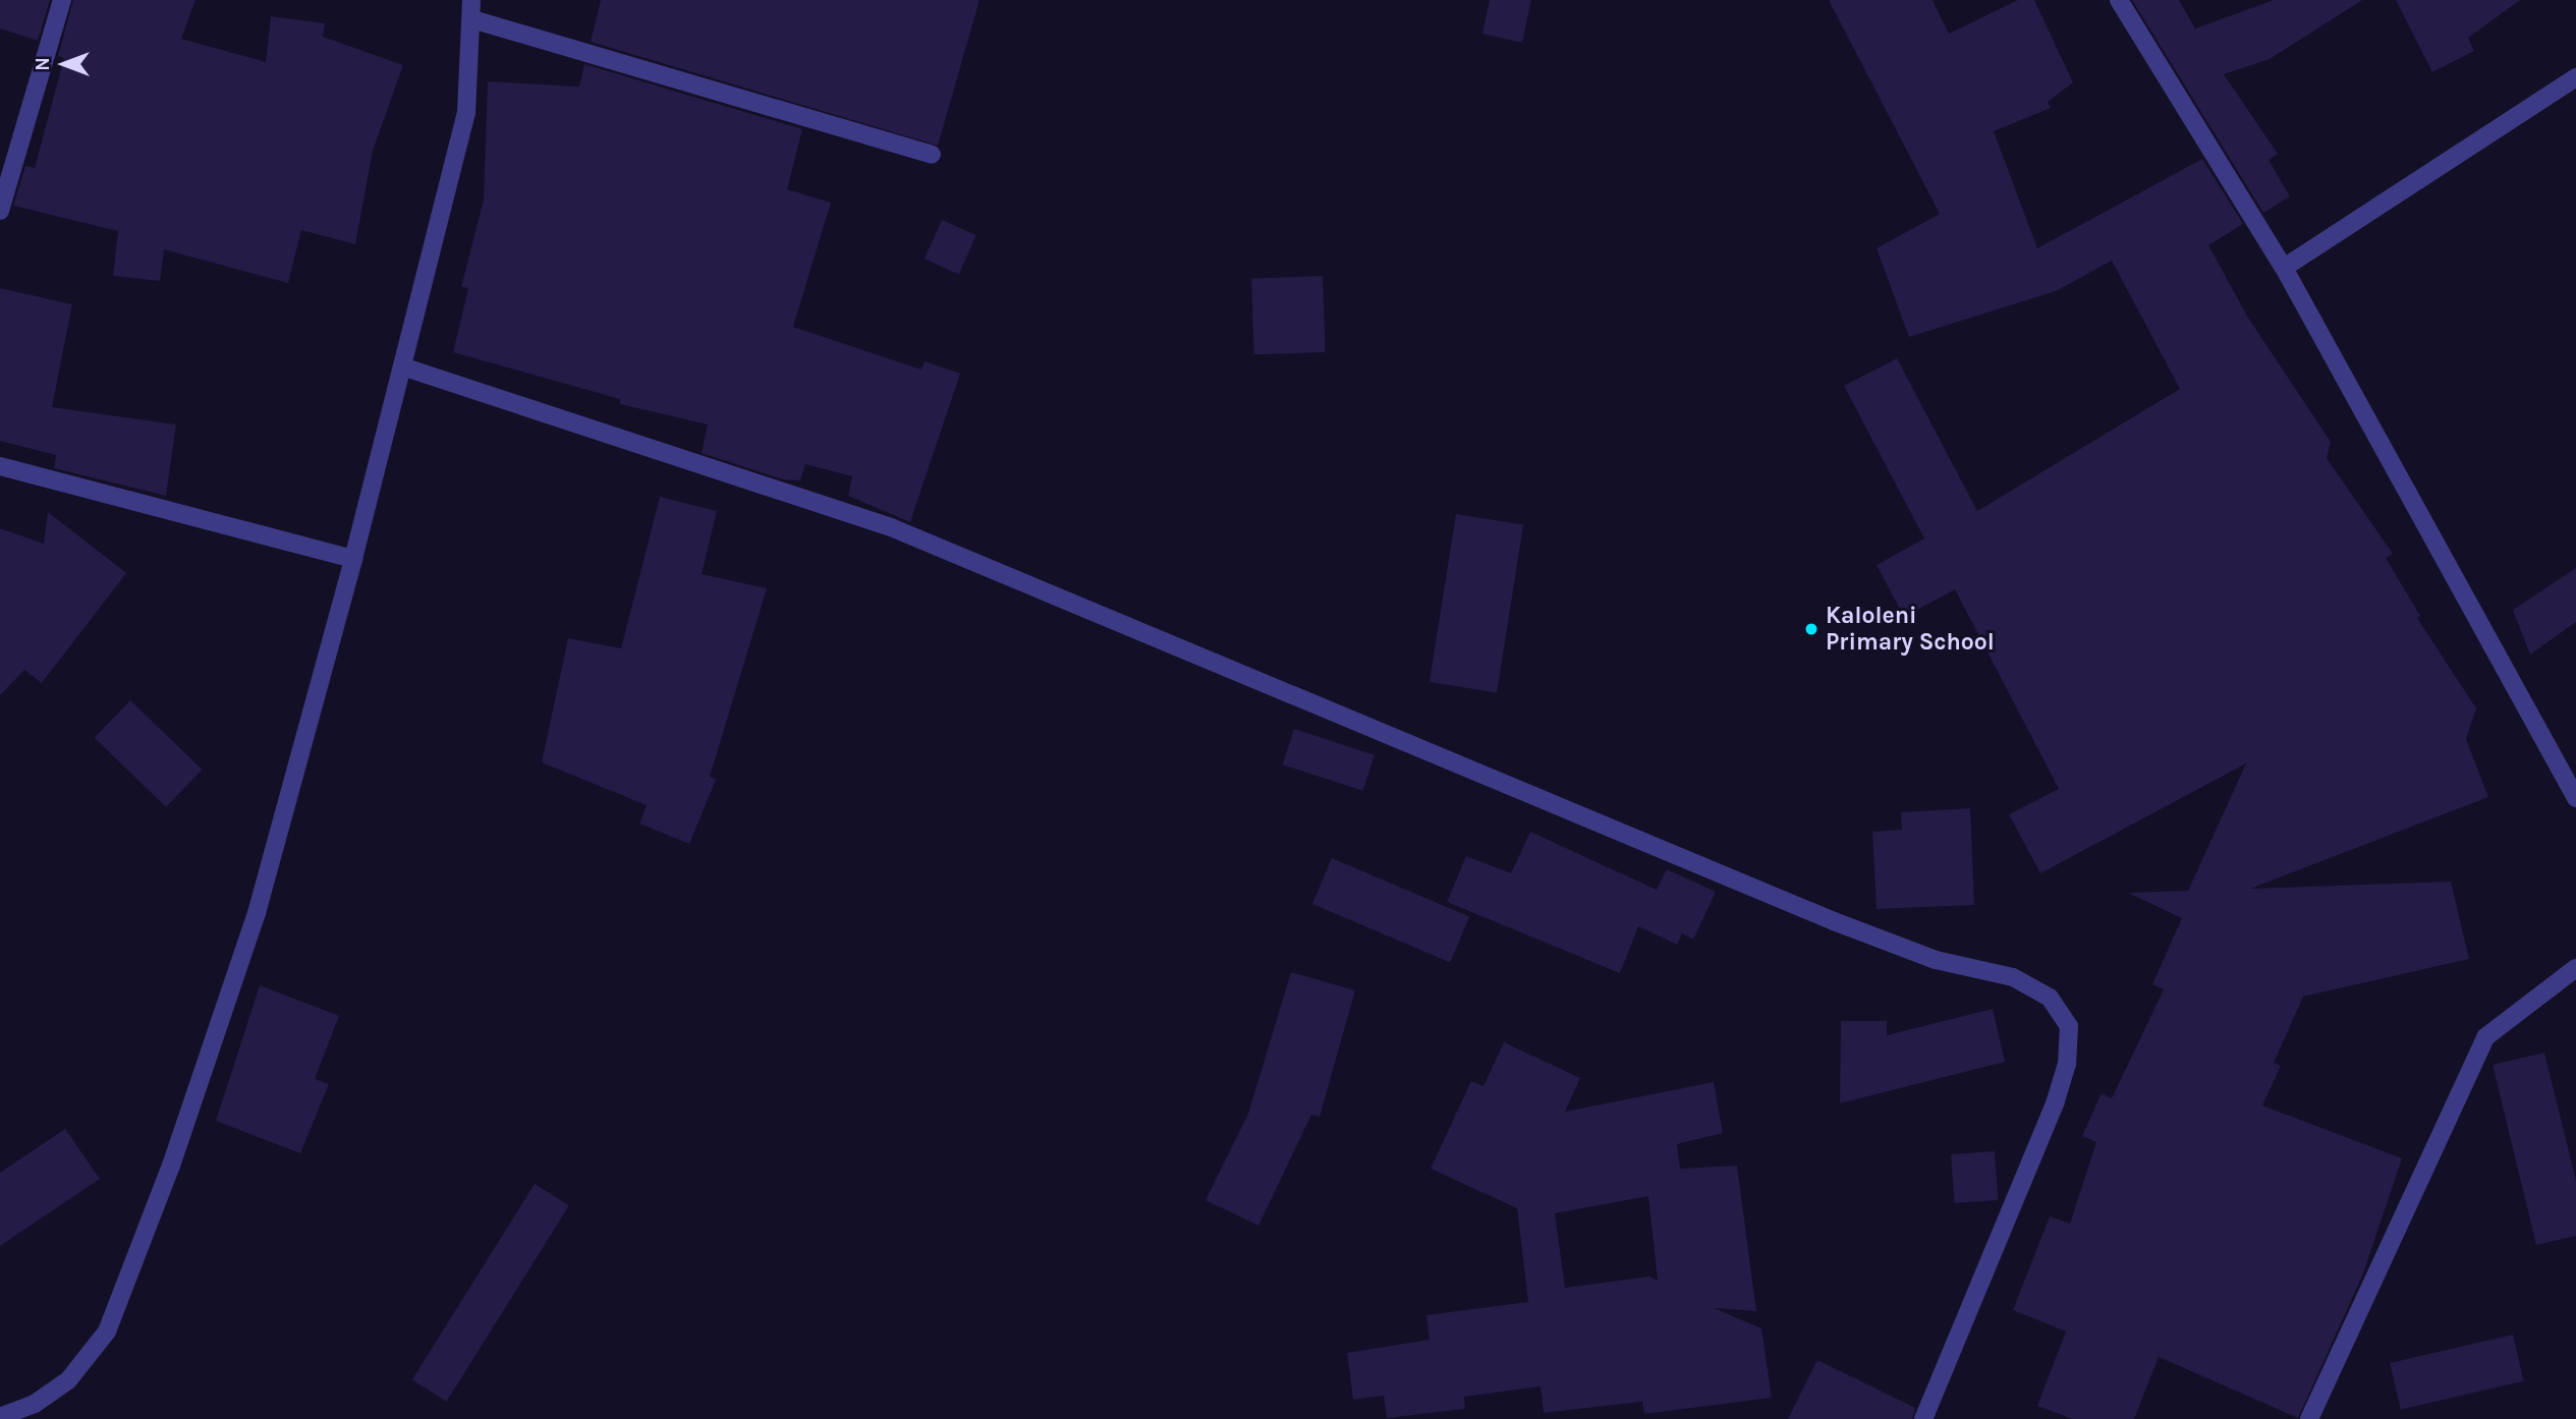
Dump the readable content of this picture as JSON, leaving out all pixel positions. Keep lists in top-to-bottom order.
{
  "places": ["Kaloleni Primary School"],
  "north": "left"
}
